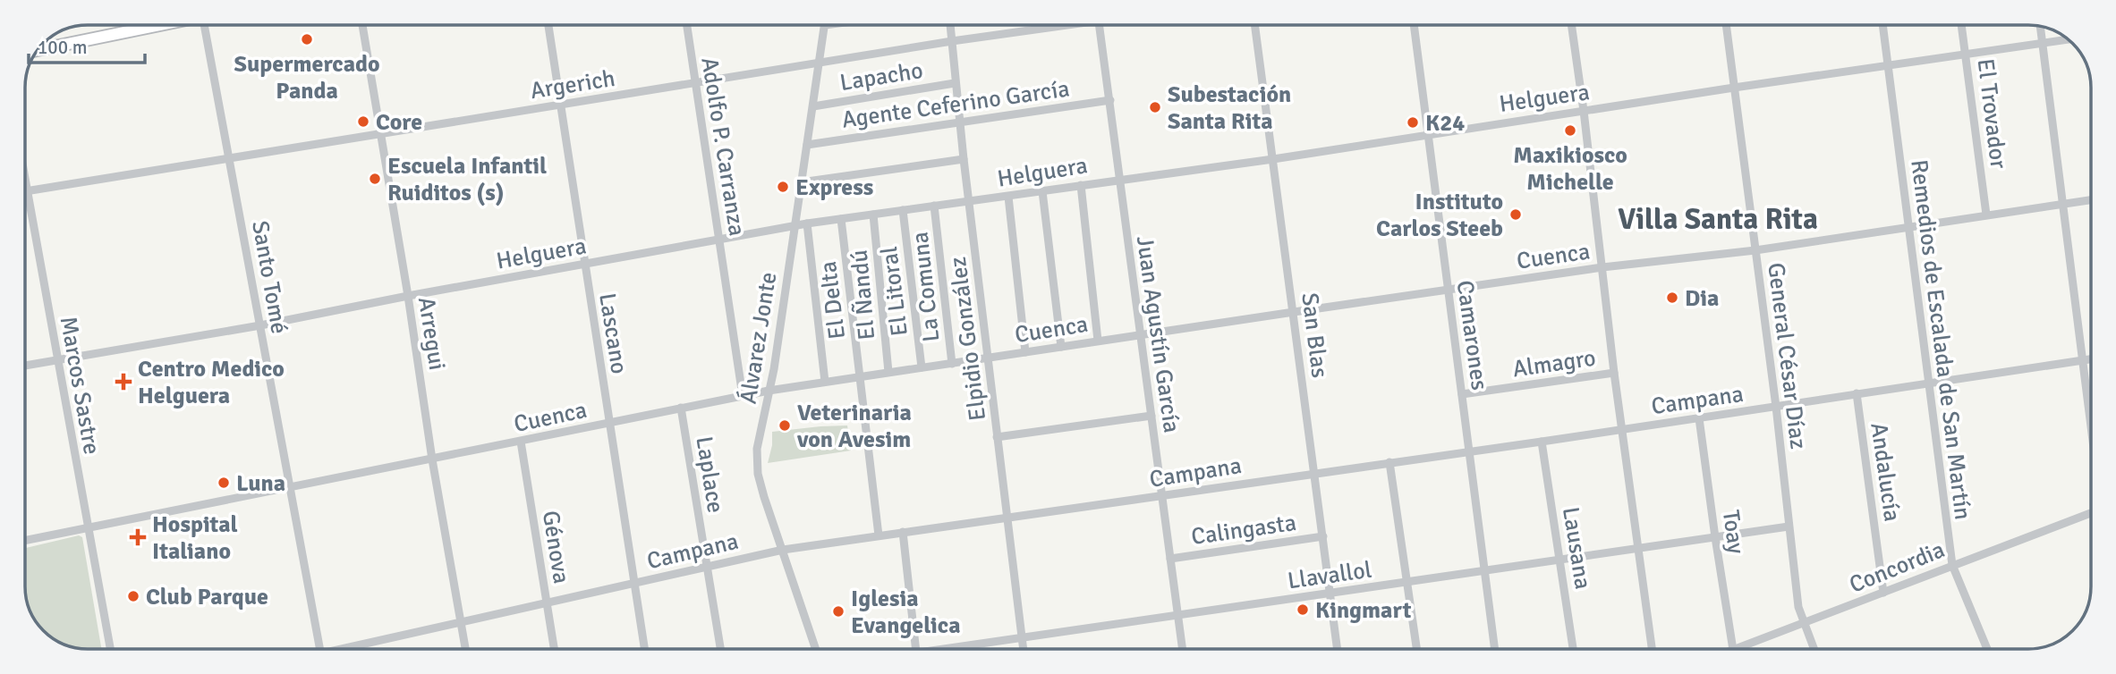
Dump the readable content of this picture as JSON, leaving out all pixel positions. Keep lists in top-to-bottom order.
{
  "streets": {
    "street": [
      "Lapacho",
      "Argerich",
      "Helguera",
      "Agente Ceferino García",
      "El Trovador",
      "Adolfo P. Carranza",
      "Cuenca",
      "Santo Tomé",
      "La Comuna",
      "El Litoral",
      "El Ñandú",
      "El Delta",
      "Arregui",
      "Lascano",
      "Juan Agustín García",
      "San Blas",
      "Camarones",
      "Álvarez Jonte",
      "Elpidio González",
      "Remedios de Escalada de San Martín",
      "General César Díaz",
      "Almagro",
      "Marcos Sastre",
      "Campana",
      "Andalucía",
      "Laplace",
      "Calingasta",
      "Toay",
      "Génova",
      "Lausana",
      "Concordia",
      "Llavallol"
    ]
  },
  "crossings": [
    ["Lapacho", "Álvarez Jonte"],
    ["Lapacho", "Elpidio González"],
    ["Argerich", "Adolfo P. Carranza"],
    ["Argerich", "Santo Tomé"],
    ["Argerich", "Arregui"],
    ["Argerich", "Lascano"],
    ["Argerich", "Álvarez Jonte"],
    ["Argerich", "Elpidio González"],
    ["Argerich", "Marcos Sastre"],
    ["Helguera", "El Trovador"],
    ["Helguera", "Adolfo P. Carranza"],
    ["Helguera", "Santo Tomé"],
    ["Helguera", "La Comuna"],
    ["Helguera", "El Litoral"],
    ["Helguera", "El Ñandú"],
    ["Helguera", "El Delta"],
    ["Helguera", "Arregui"],
    ["Helguera", "Lascano"],
    ["Helguera", "Juan Agustín García"],
    ["Helguera", "San Blas"],
    ["Helguera", "Camarones"],
    ["Helguera", "Álvarez Jonte"],
    ["Helguera", "Elpidio González"],
    ["Helguera", "Remedios de Escalada de San Martín"],
    ["Helguera", "General César Díaz"],
    ["Helguera", "Marcos Sastre"],
    ["Agente Ceferino García", "Juan Agustín García"],
    ["Agente Ceferino García", "Álvarez Jonte"],
    ["Agente Ceferino García", "Elpidio González"],
    ["El Trovador", "Cuenca"],
    ["Adolfo P. Carranza", "Cuenca"],
    ["Cuenca", "Santo Tomé"],
    ["Cuenca", "La Comuna"],
    ["Cuenca", "El Litoral"],
    ["Cuenca", "El Ñandú"],
    ["Cuenca", "El Delta"],
    ["Cuenca", "Arregui"],
    ["Cuenca", "Lascano"],
    ["Cuenca", "Juan Agustín García"],
    ["Cuenca", "San Blas"],
    ["Cuenca", "Camarones"],
    ["Cuenca", "Álvarez Jonte"],
    ["Cuenca", "Elpidio González"],
    ["Cuenca", "Remedios de Escalada de San Martín"],
    ["Cuenca", "General César Díaz"],
    ["Cuenca", "Marcos Sastre"],
    ["Cuenca", "Laplace"],
    ["Cuenca", "Génova"],
    ["El Delta", "Campana"],
    ["Arregui", "Campana"],
    ["Lascano", "Campana"],
    ["Juan Agustín García", "Campana"],
    ["Juan Agustín García", "Calingasta"],
    ["Juan Agustín García", "Llavallol"],
    ["San Blas", "Campana"],
    ["San Blas", "Calingasta"],
    ["San Blas", "Llavallol"],
    ["Camarones", "Almagro"],
    ["Camarones", "Campana"],
    ["Camarones", "Llavallol"],
    ["Álvarez Jonte", "Campana"],
    ["Elpidio González", "Campana"],
    ["Elpidio González", "Llavallol"],
    ["Remedios de Escalada de San Martín", "Campana"],
    ["Remedios de Escalada de San Martín", "Concordia"],
    ["General César Díaz", "Campana"],
    ["General César Díaz", "Concordia"],
    ["General César Díaz", "Llavallol"],
    ["Campana", "Andalucía"],
    ["Campana", "Laplace"],
    ["Campana", "Toay"],
    ["Campana", "Génova"],
    ["Campana", "Lausana"],
    ["Andalucía", "Concordia"],
    ["Toay", "Llavallol"],
    ["Lausana", "Llavallol"]
  ],
  "districts": ["Villa Santa Rita"],
  "places": {
    "other": [
      "Supermercado Panda",
      "Subestación Santa Rita",
      "Core",
      "K24",
      "Maxikiosco Michelle",
      "Escuela Infantil Ruiditos (s)",
      "Express",
      "Instituto Carlos Steeb",
      "Dia",
      "Veterinaria von Avesim",
      "Luna",
      "Club Parque",
      "Kingmart",
      "Iglesia Evangelica"
    ],
    "health": ["Centro Medico Helguera", "Hospital Italiano"]
  },
  "scale_bar": "100 m"
}
